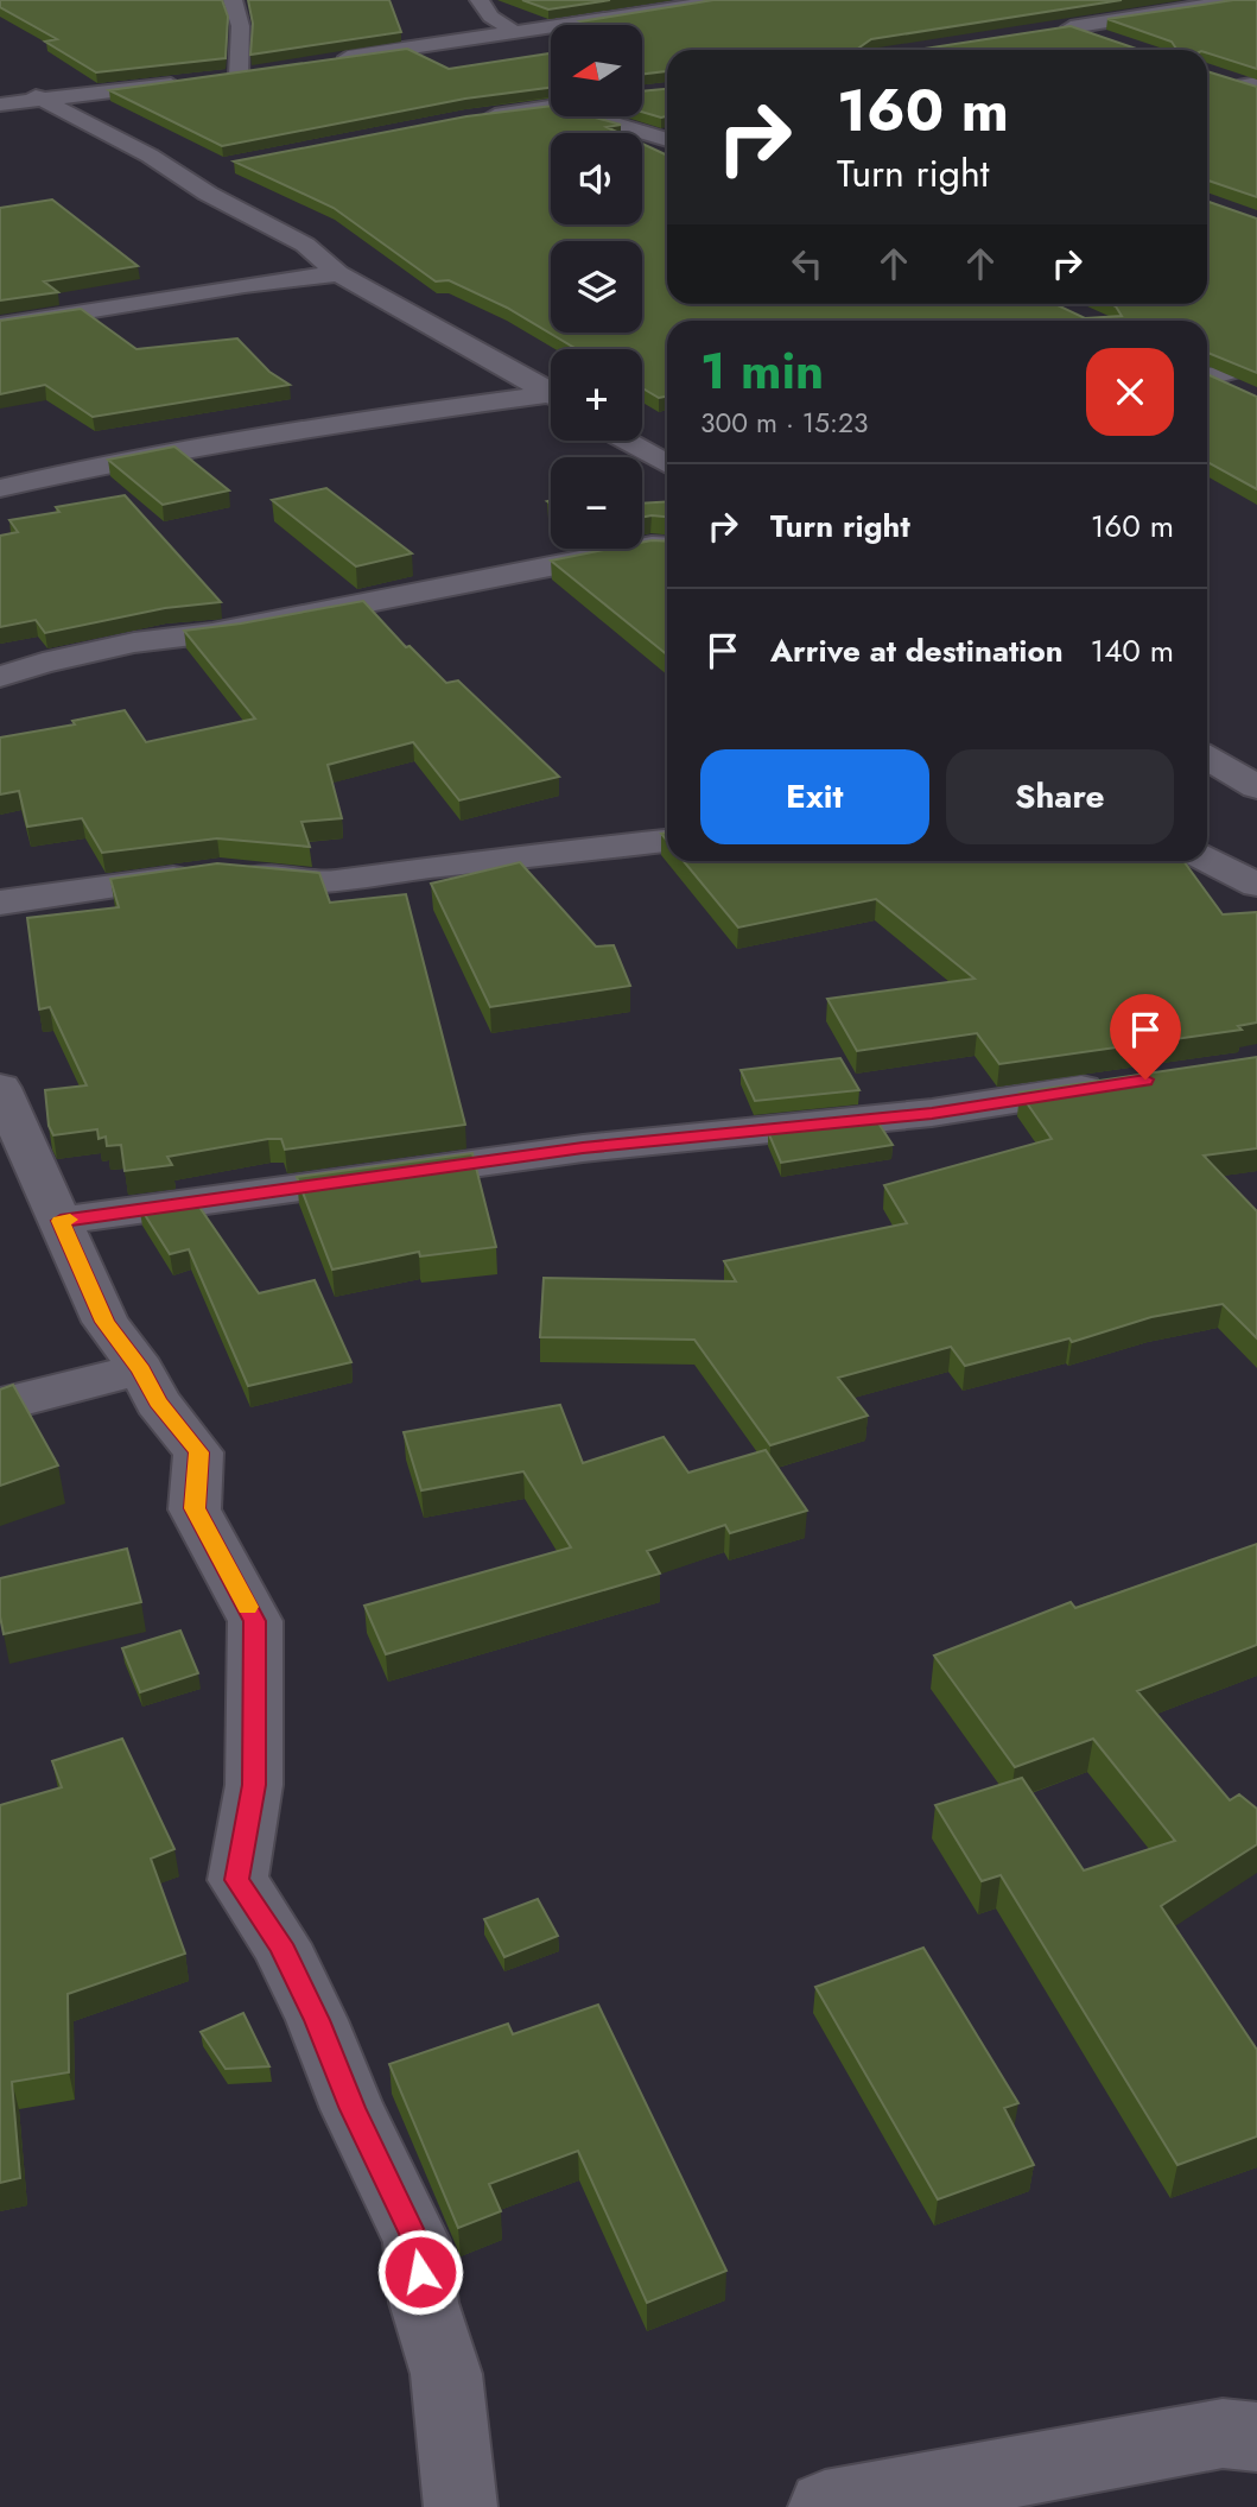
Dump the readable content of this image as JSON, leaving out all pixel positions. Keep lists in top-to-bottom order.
{
  "north": "left",
  "page": {
    "map_buttons": ["+", "−"],
    "turn": ["160 m", "Turn right"],
    "heading": ["1 min", "300 m · 15:23"],
    "list": [
      {
        "name": "Turn right",
        "value": "160 m"
      },
      {
        "name": "Arrive at destination",
        "value": "140 m"
      }
    ],
    "buttons": ["Exit", "Share"]
  }
}
